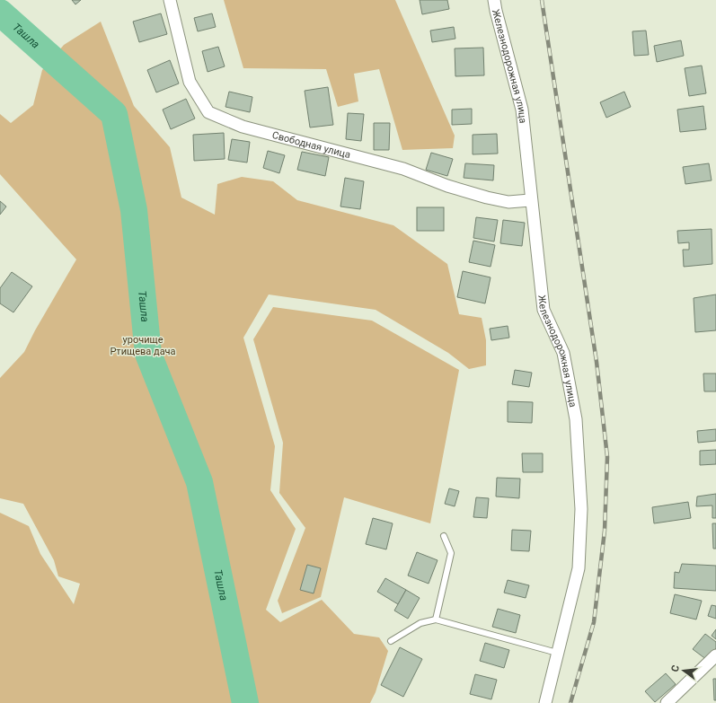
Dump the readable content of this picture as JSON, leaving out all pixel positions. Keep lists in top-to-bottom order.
{
  "streets": {
    "street": ["Железнодорожная улица", "Свободная улица"]
  },
  "crossings": [
    ["Железнодорожная улица", "Свободная улица"]
  ],
  "water": ["Ташла"],
  "parks": ["урочище Ртищева дача"],
  "north": "left"
}
